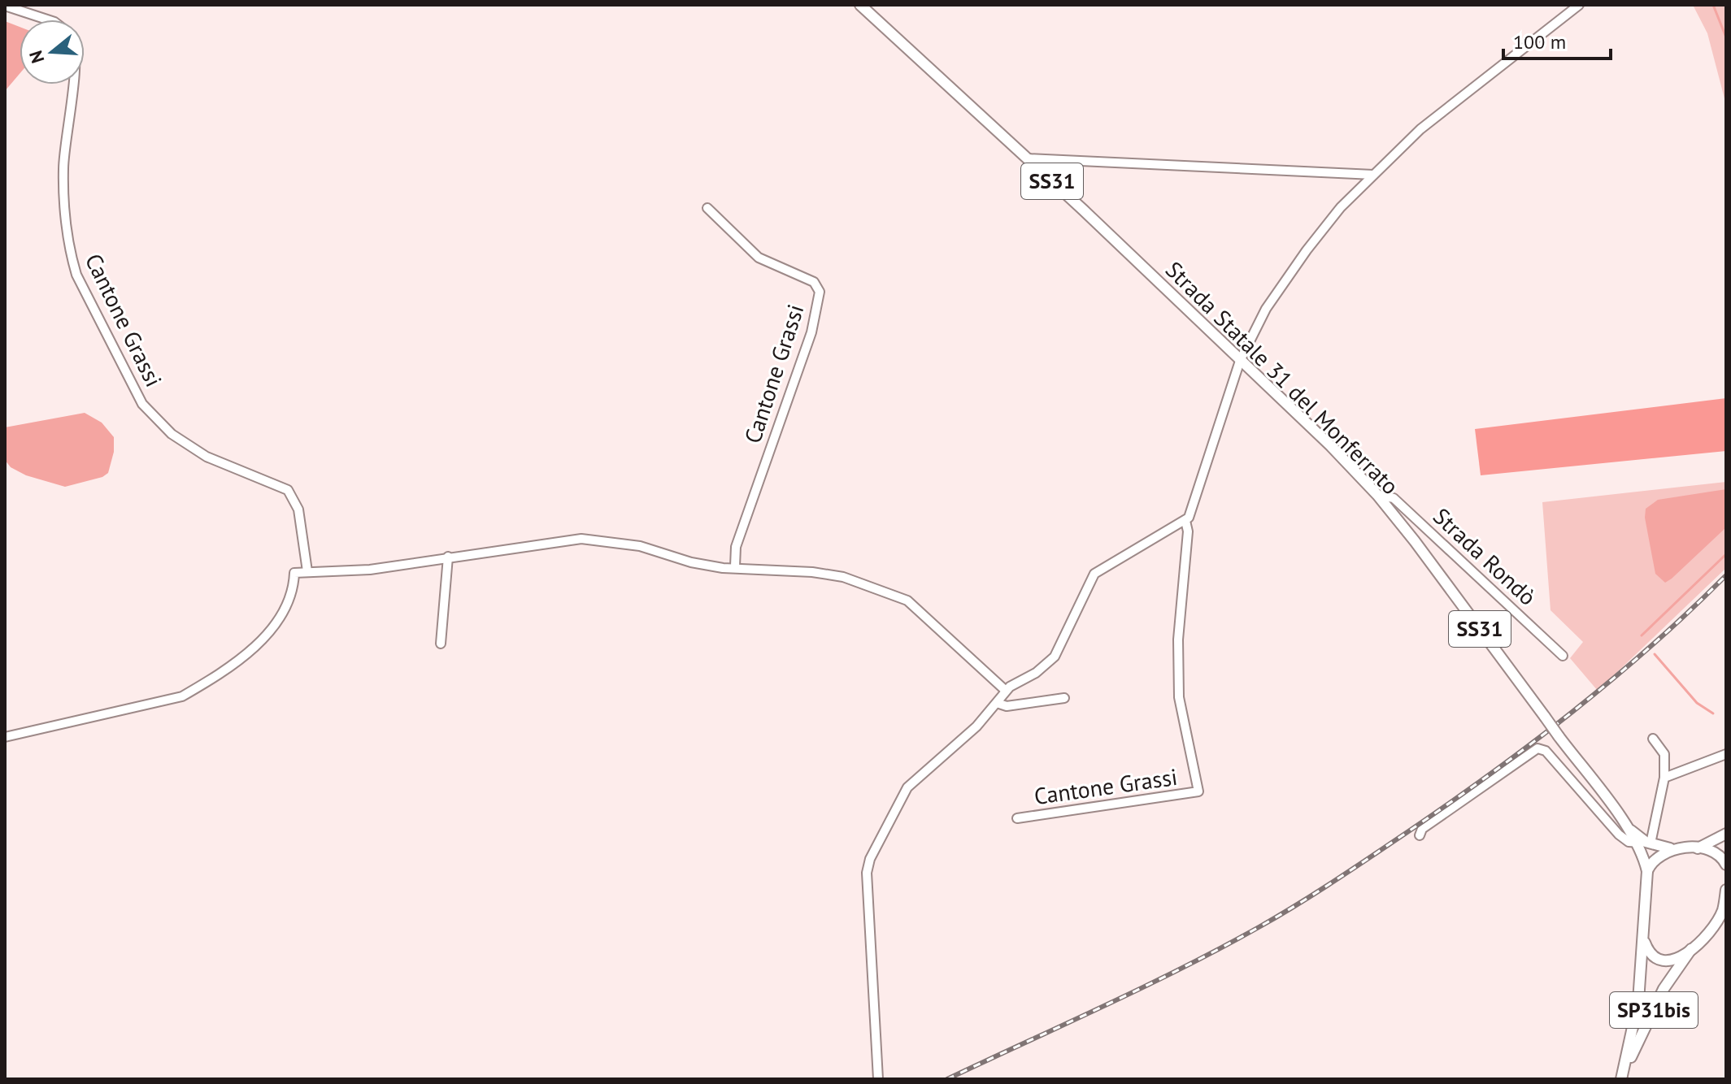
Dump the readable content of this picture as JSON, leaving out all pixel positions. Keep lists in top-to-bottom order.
{
  "streets": {
    "main road": ["SS31", "Strada Statale 31 del Monferrato", "SP31bis"],
    "street": ["Cantone Grassi", "Strada Rondò"]
  },
  "crossings": [
    ["Cantone Grassi", "Strada Statale 31 del Monferrato"],
    ["Strada Statale 31 del Monferrato", "Strada Rondò"]
  ],
  "scale_bar": "100 m",
  "north": "left"
}
